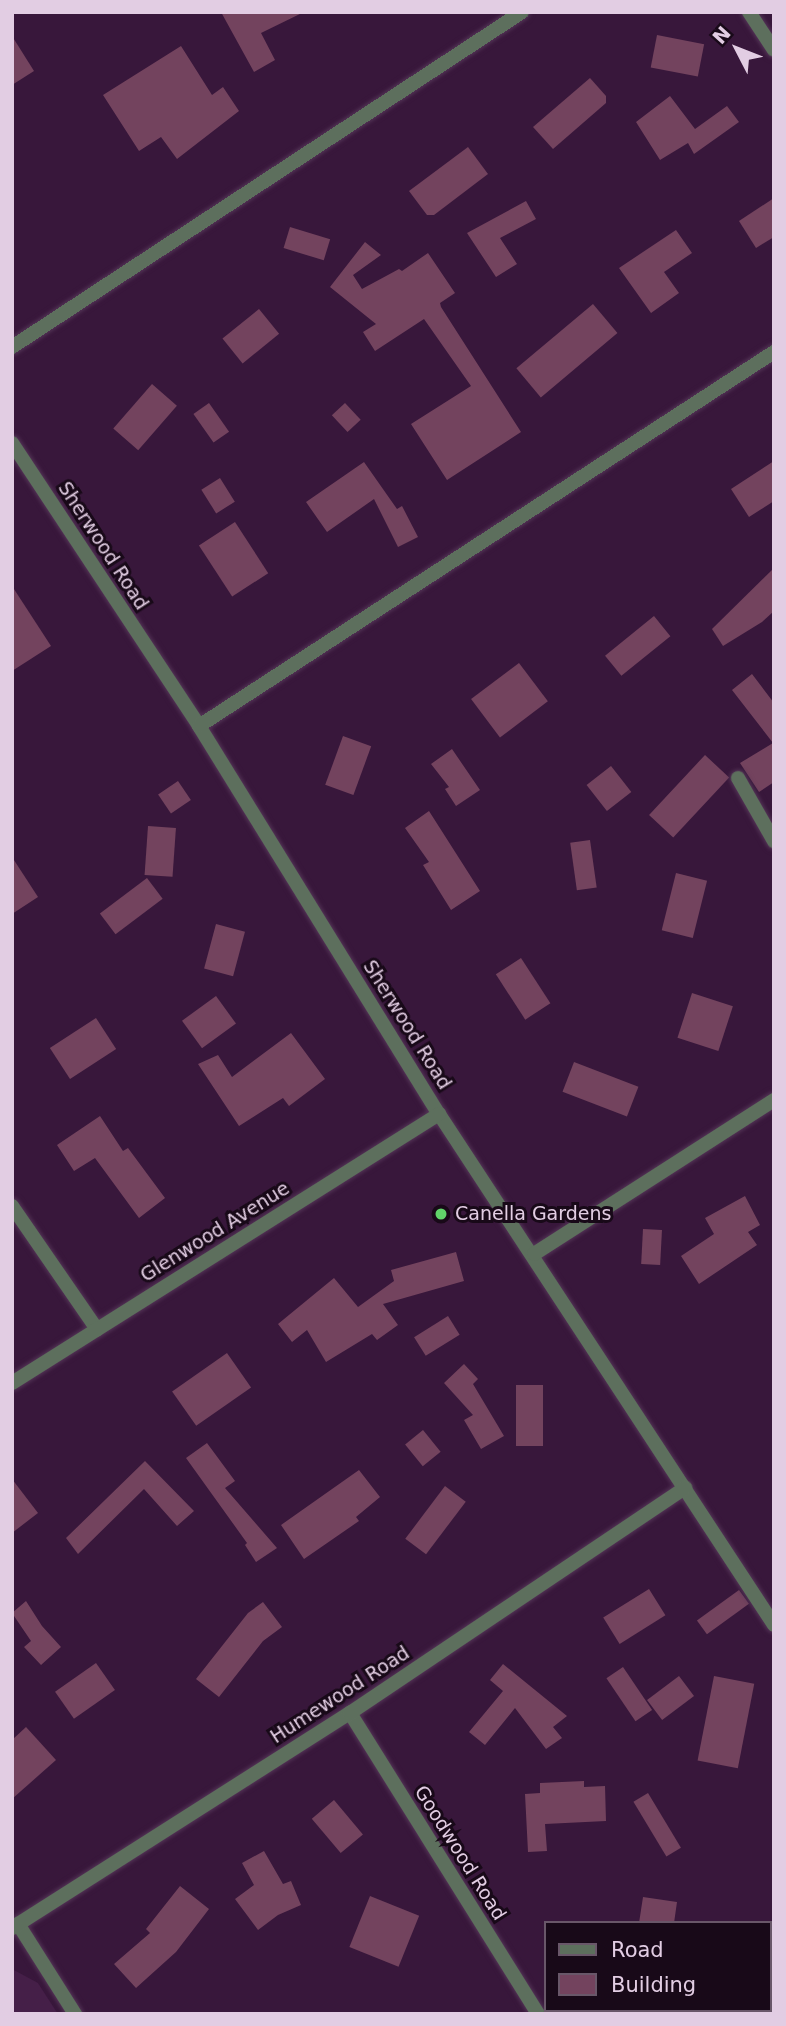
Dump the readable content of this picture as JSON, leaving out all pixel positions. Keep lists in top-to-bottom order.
{
  "streets": {
    "street": [
      "Sherwood Road",
      "Glenwood Avenue",
      "Humewood Road",
      "Goodwood Road"
    ]
  },
  "crossings": [
    ["Sherwood Road", "Glenwood Avenue"],
    ["Sherwood Road", "Humewood Road"],
    ["Humewood Road", "Goodwood Road"]
  ],
  "places": ["Canella Gardens"],
  "legend": ["Road", "Building"],
  "north": "top left"
}
